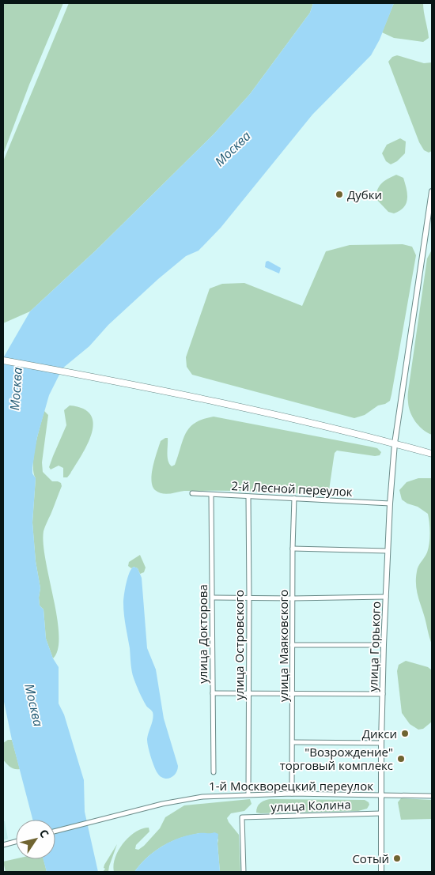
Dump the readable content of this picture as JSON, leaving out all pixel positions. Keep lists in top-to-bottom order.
{
  "streets": {
    "main road": ["улица Горького"],
    "street": [
      "2-й Лесной переулок",
      "улица Докторова",
      "улица Островского",
      "улица Маяковского",
      "1-й Москворецкий переулок",
      "улица Колина"
    ]
  },
  "crossings": [
    ["2-й Лесной переулок", "улица Докторова"],
    ["2-й Лесной переулок", "улица Островского"],
    ["2-й Лесной переулок", "улица Маяковского"],
    ["2-й Лесной переулок", "улица Горького"],
    ["улица Островского", "1-й Москворецкий переулок"],
    ["улица Маяковского", "1-й Москворецкий переулок"],
    ["улица Горького", "1-й Москворецкий переулок"],
    ["улица Горького", "улица Колина"]
  ],
  "water": ["Москва"],
  "places": [
    "Дубки",
    "Дикси",
    "\"Возрождение\" торговый комплекс",
    "Сотый"
  ],
  "north": "top right"
}
